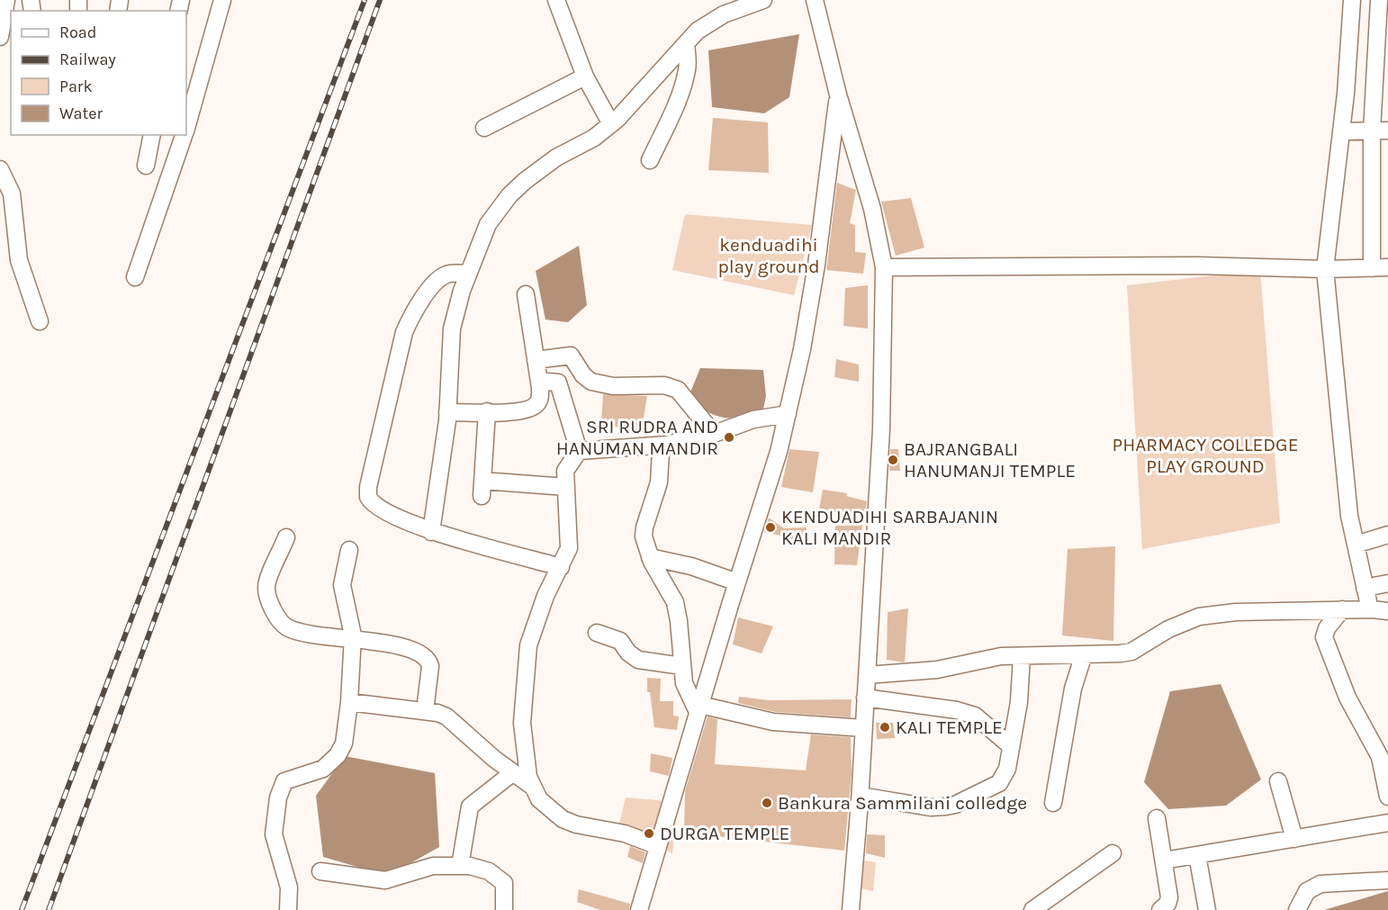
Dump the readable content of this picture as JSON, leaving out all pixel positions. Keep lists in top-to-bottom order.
{
  "parks": ["kenduadihi play ground", "PHARMACY COLLEDGE PLAY GROUND"],
  "places": [
    "SRI RUDRA AND HANUMAN MANDIR",
    "BAJRANGBALI HANUMANJI TEMPLE",
    "KENDUADIHI SARBAJANIN KALI MANDIR",
    "KALI TEMPLE",
    "Bankura Sammilani colledge",
    "DURGA TEMPLE"
  ],
  "legend": [
    "Road",
    "Railway",
    "Park",
    "Water"
  ]
}
